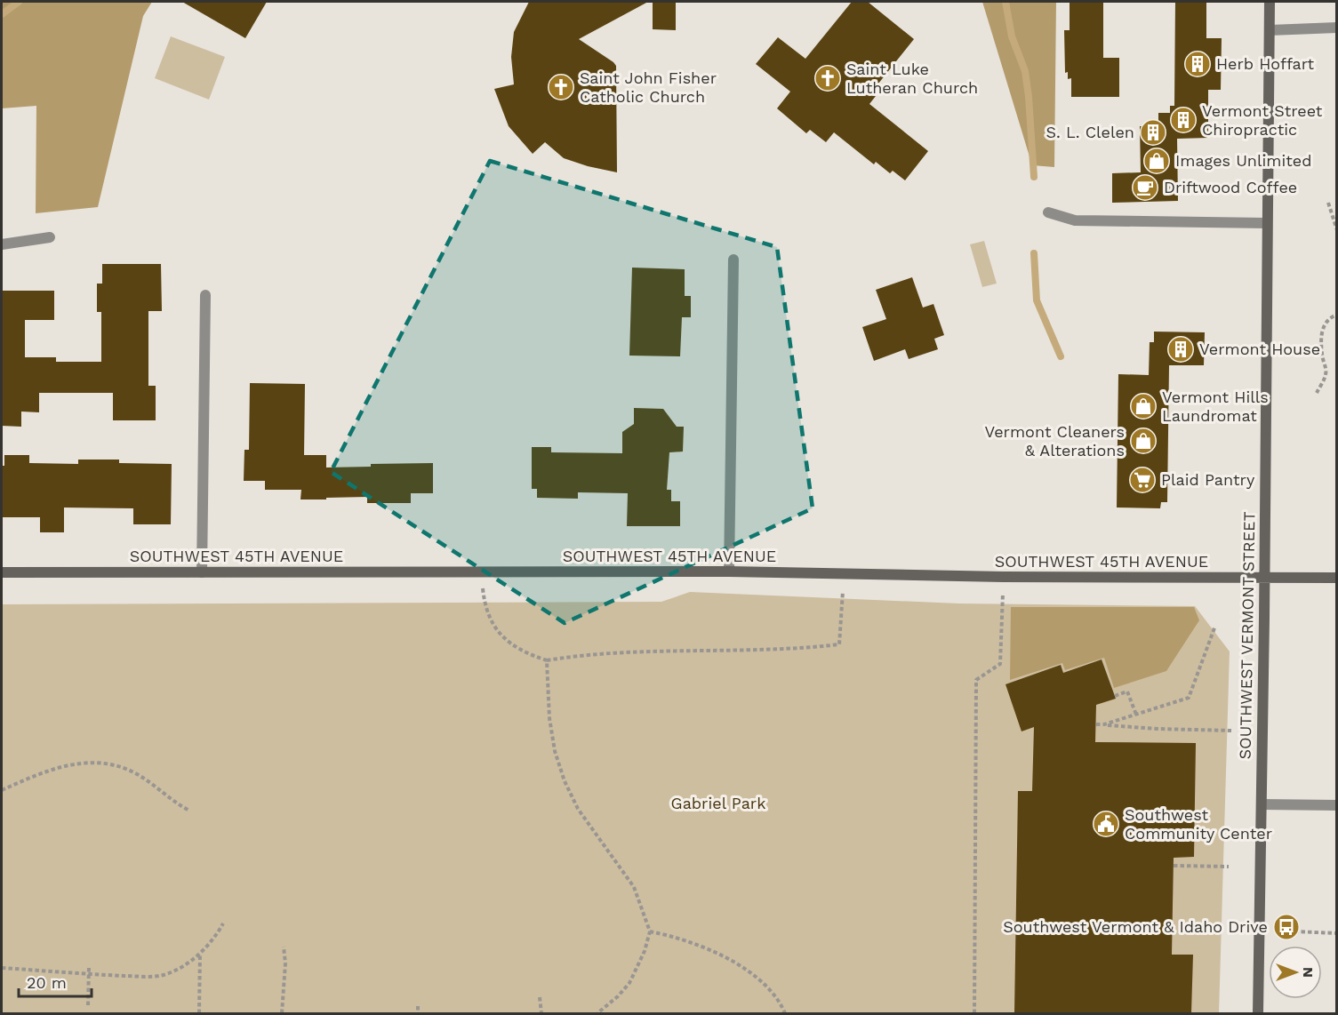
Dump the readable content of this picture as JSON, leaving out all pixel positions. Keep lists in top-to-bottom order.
{
  "streets": {
    "street": ["SOUTHWEST 45TH AVENUE", "SOUTHWEST VERMONT STREET"]
  },
  "crossings": [
    ["SOUTHWEST 45TH AVENUE", "SOUTHWEST VERMONT STREET"]
  ],
  "parks": ["Gabriel Park"],
  "places": {
    "building": [
      "Herb Hoffart",
      "Vermont Street Chiropractic",
      "S. L. Clelen",
      "Vermont House"
    ],
    "church": ["Saint Luke Lutheran Church", "Saint John Fisher Catholic Church"],
    "shop": ["Images Unlimited", "Vermont Hills Laundromat", "Vermont Cleaners & Alterations"],
    "cafe": ["Driftwood Coffee"],
    "supermarket": ["Plaid Pantry"],
    "public building": ["Southwest Community Center"],
    "bus stop": ["Southwest Vermont & Idaho Drive"]
  },
  "scale_bar": "20 m",
  "north": "right"
}
